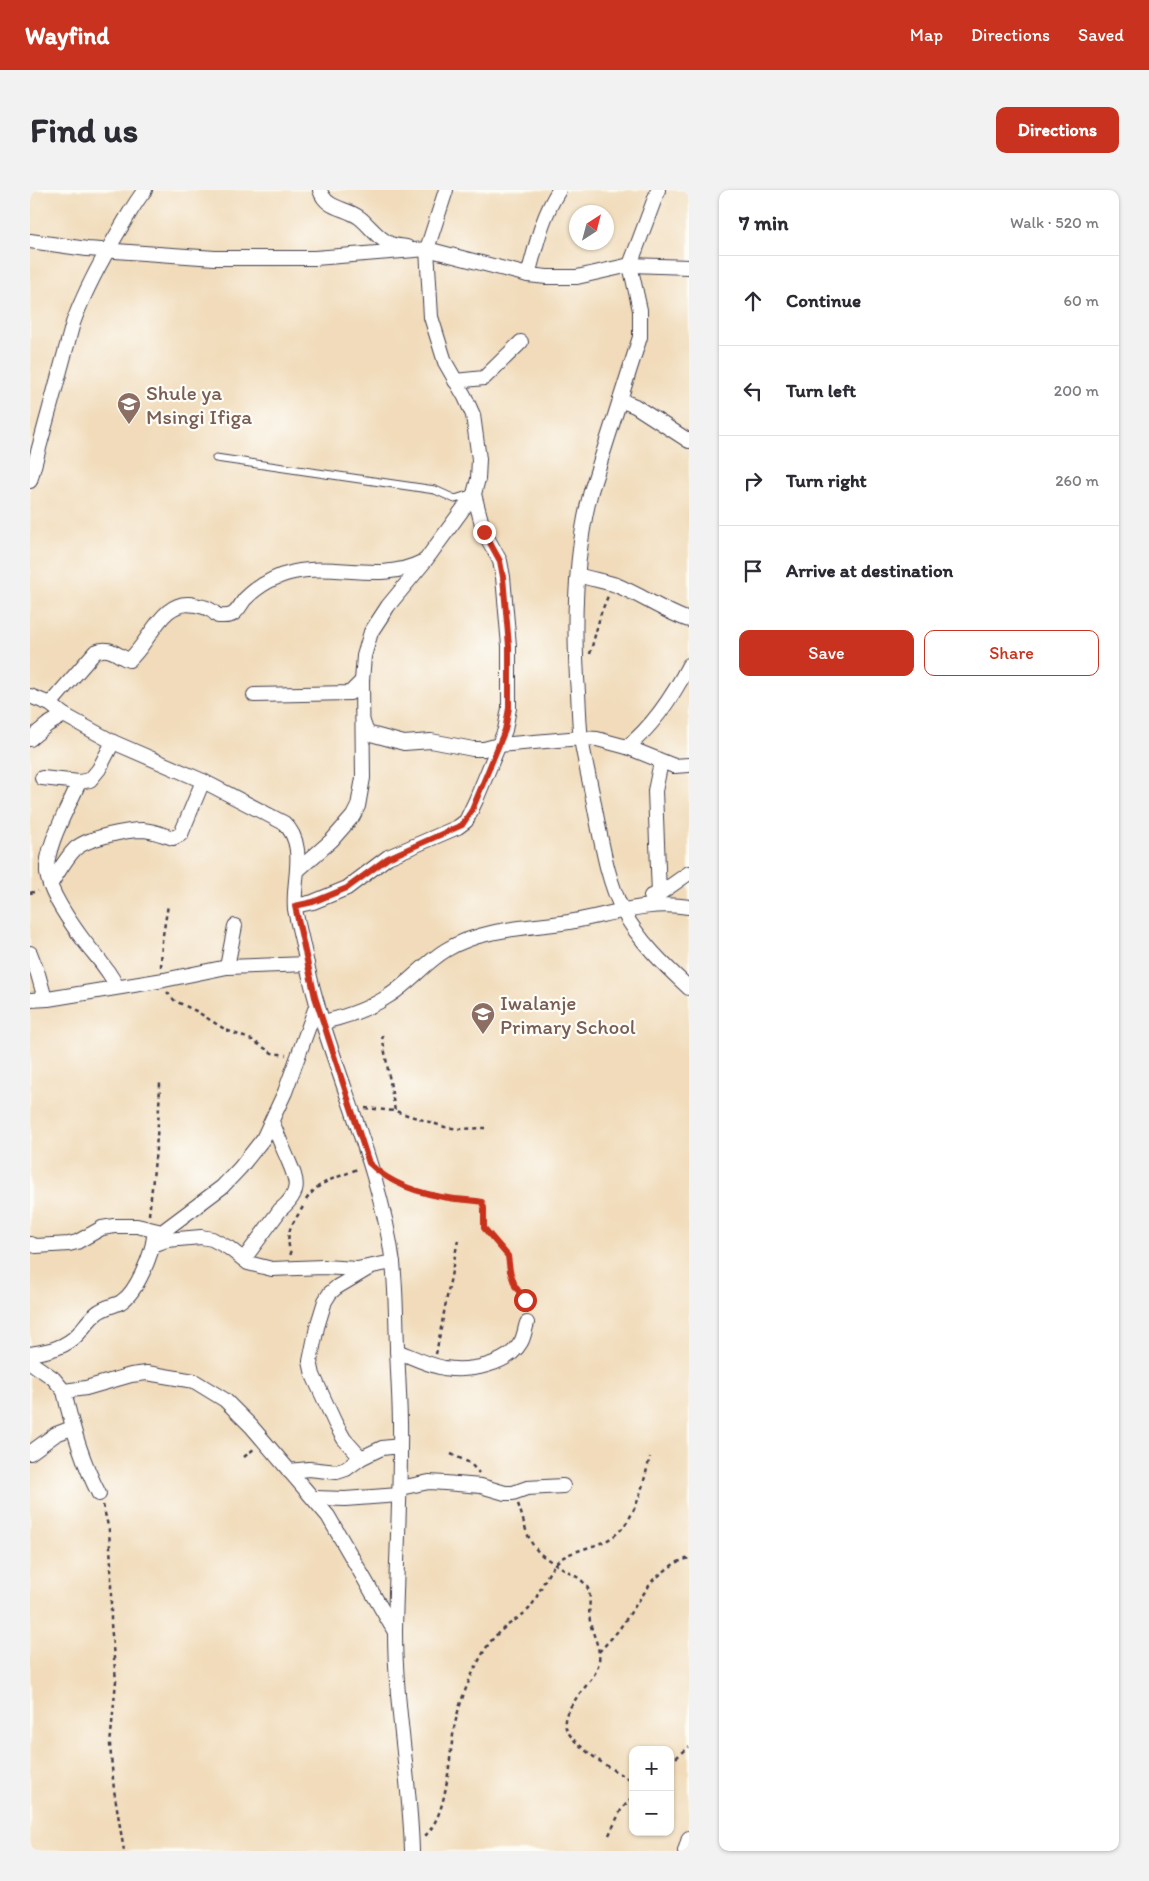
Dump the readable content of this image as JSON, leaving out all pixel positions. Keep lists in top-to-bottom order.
{
  "places": {
    "school or university": ["Shule ya Msingi Ifiga", "Iwalanje Primary School"]
  },
  "north": "top right",
  "page": {
    "header": "Wayfind",
    "nav": ["Map", "Directions", "Saved"],
    "buttons": [
      "Directions",
      ["Save", "Share"]
    ],
    "title": "Find us",
    "heading": ["7 min", "Walk · 520 m"],
    "list": [
      ["Continue", "60 m"],
      ["Turn left", "200 m"],
      ["Turn right", "260 m"],
      "Arrive at destination"
    ],
    "map_buttons": ["+", "−"]
  }
}
